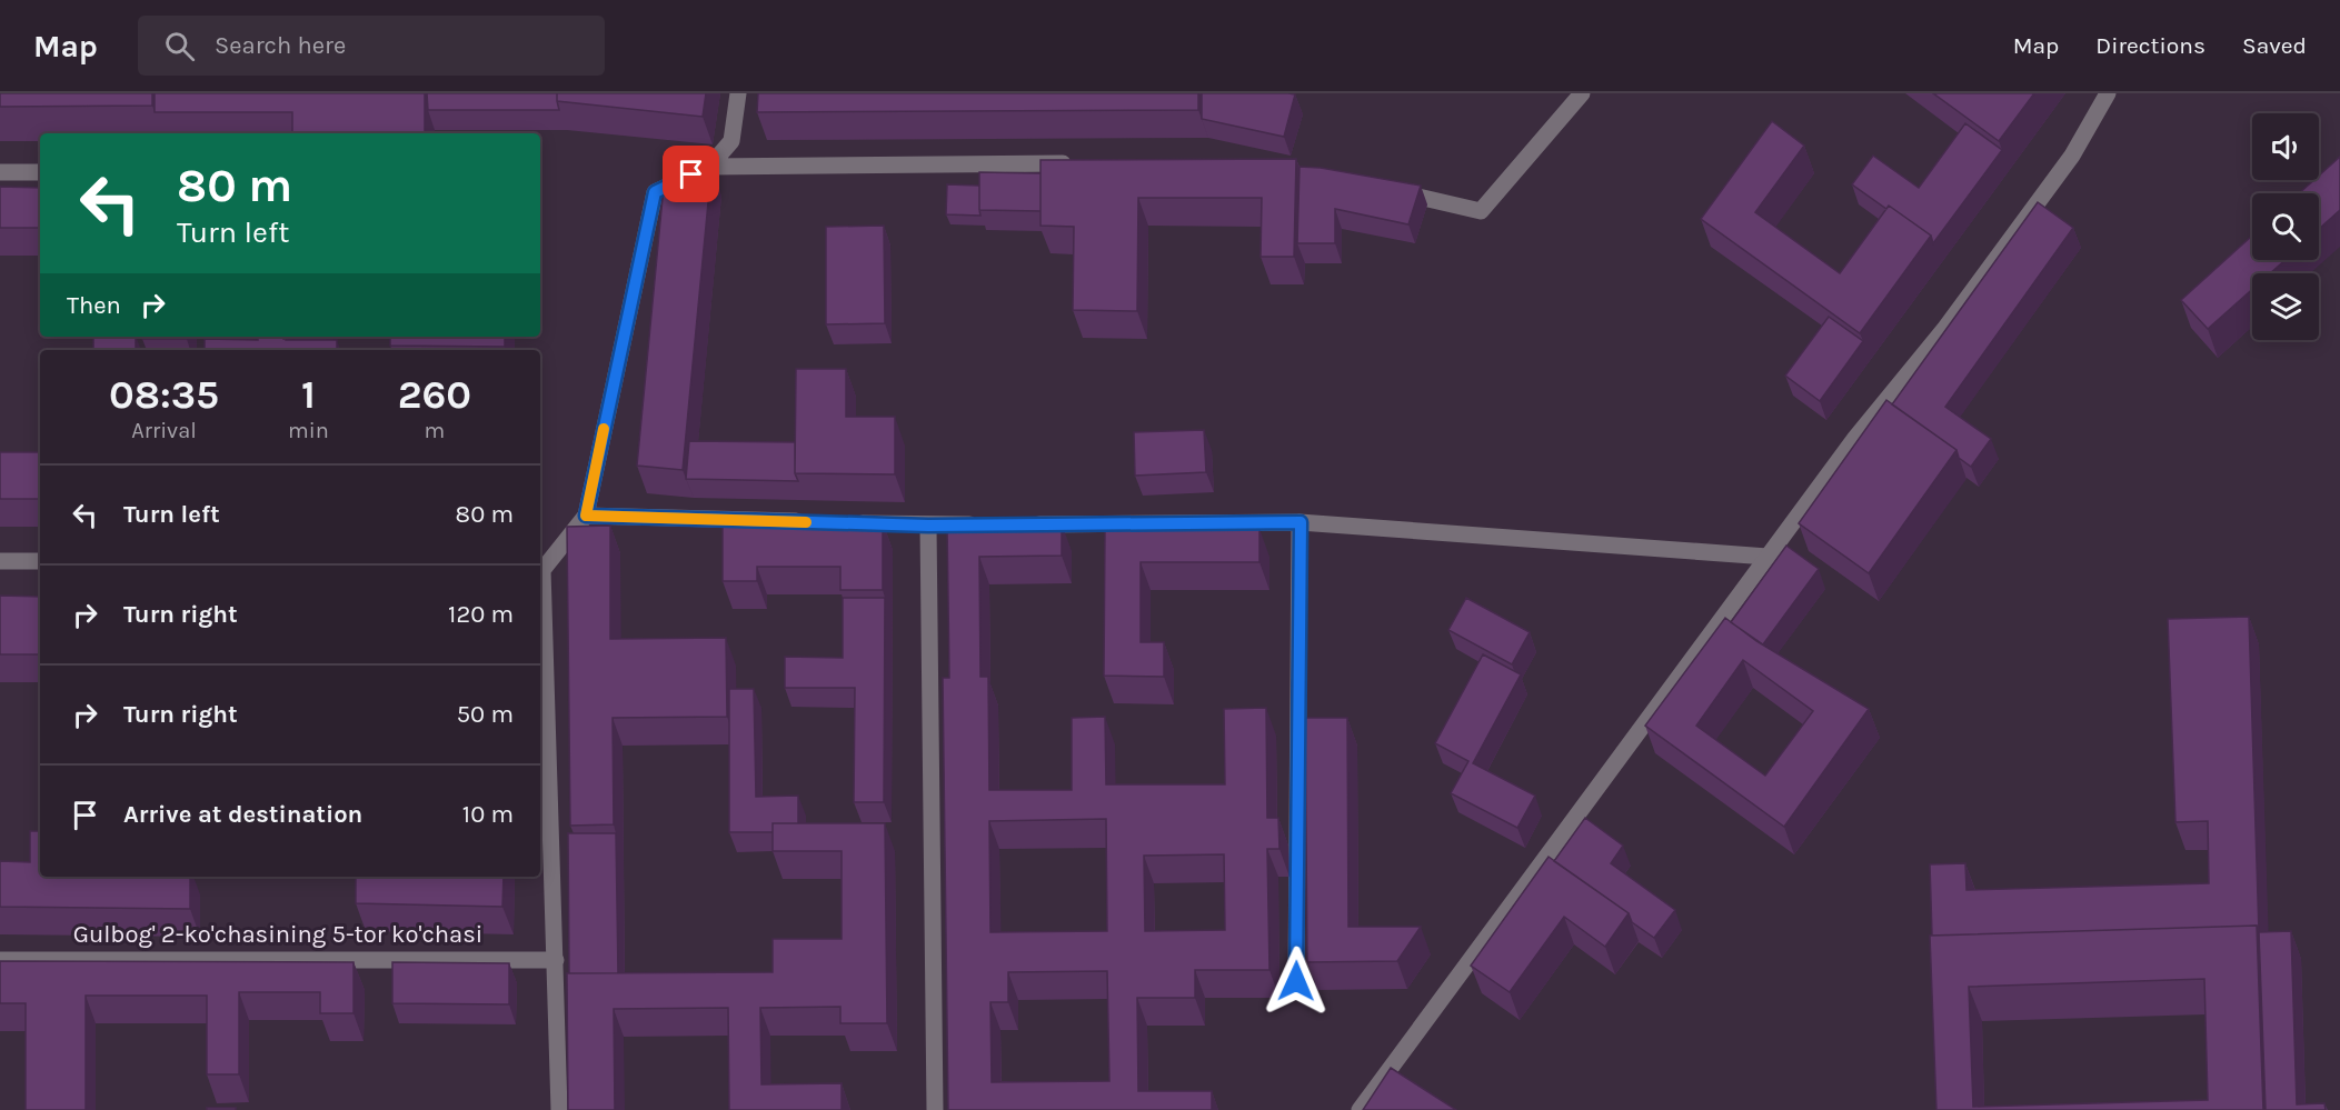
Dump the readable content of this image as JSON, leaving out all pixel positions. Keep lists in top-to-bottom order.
{
  "streets": {
    "street": ["Gulbog' 2-ko'chasining 5-tor ko'chasi"]
  },
  "page": {
    "header": "Map",
    "search": "Search here",
    "nav": ["Map", "Directions", "Saved"],
    "turn": ["80 m", "Turn left"],
    "then": "Then",
    "eta": [
      "08:35",
      "Arrival",
      "1",
      "min",
      "260",
      "m"
    ],
    "list": [
      {
        "name": "Turn left",
        "value": "80 m"
      },
      {
        "name": "Turn right",
        "value": "120 m"
      },
      {
        "name": "Turn right",
        "value": "50 m"
      },
      {
        "name": "Arrive at destination",
        "value": "10 m"
      }
    ]
  }
}
